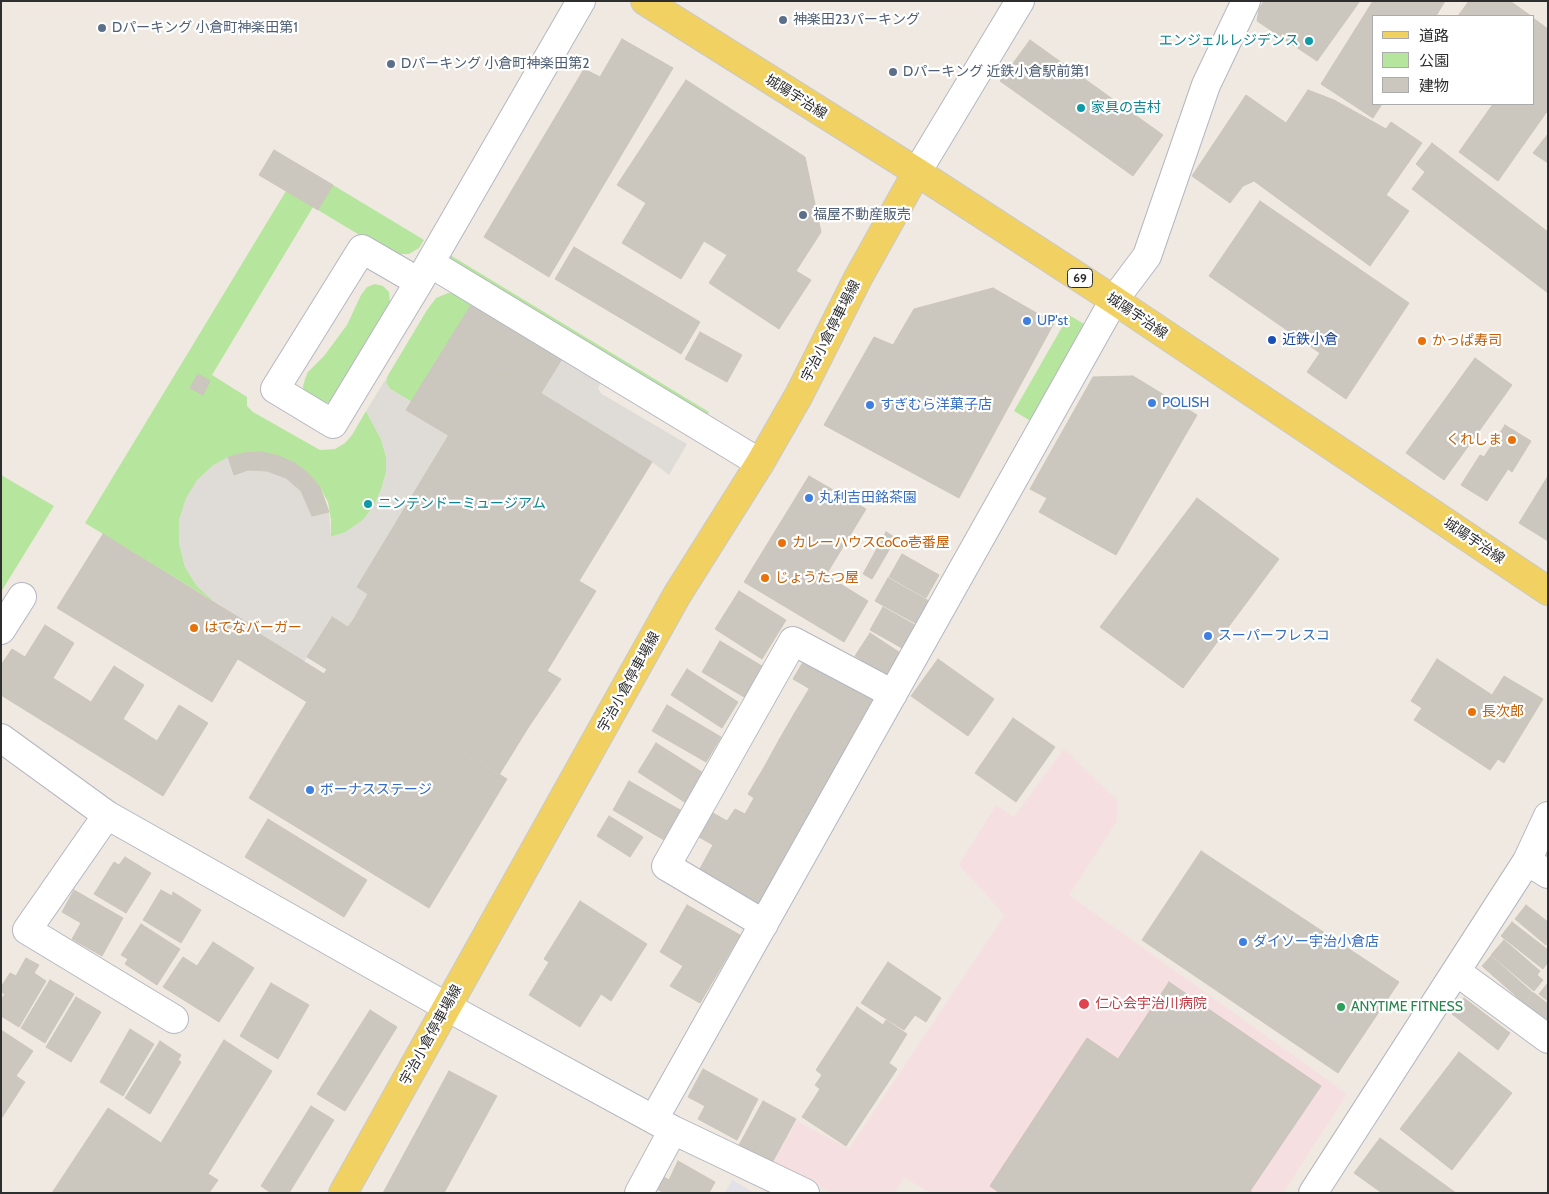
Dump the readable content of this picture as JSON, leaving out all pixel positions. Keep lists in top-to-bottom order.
{
  "streets": {
    "main road": ["城陽宇治線", "69", "宇治小倉停車場線"]
  },
  "crossings": [
    ["城陽宇治線", "宇治小倉停車場線"]
  ],
  "places": [
    "神楽田23パーキング",
    "Dパーキング 小倉町神楽田第1",
    "エンジェルレジデンス",
    "Dパーキング 小倉町神楽田第2",
    "Dパーキング 近鉄小倉駅前第1",
    "家具の吉村",
    "福屋不動産販売",
    "UP'st",
    "近鉄小倉",
    "かっぱ寿司",
    "POLISH",
    "すぎむら洋菓子店",
    "くれしま",
    "丸利吉田銘茶園",
    "ニンテンドーミュージアム",
    "カレーハウスCoCo壱番屋",
    "じょうたつ屋",
    "はてなバーガー",
    "スーパーフレスコ",
    "長次郎",
    "ボーナスステージ",
    "ダイソー宇治小倉店",
    "仁心会宇治川病院",
    "ANYTIME FITNESS"
  ],
  "legend": ["道路", "公園", "建物"]
}
